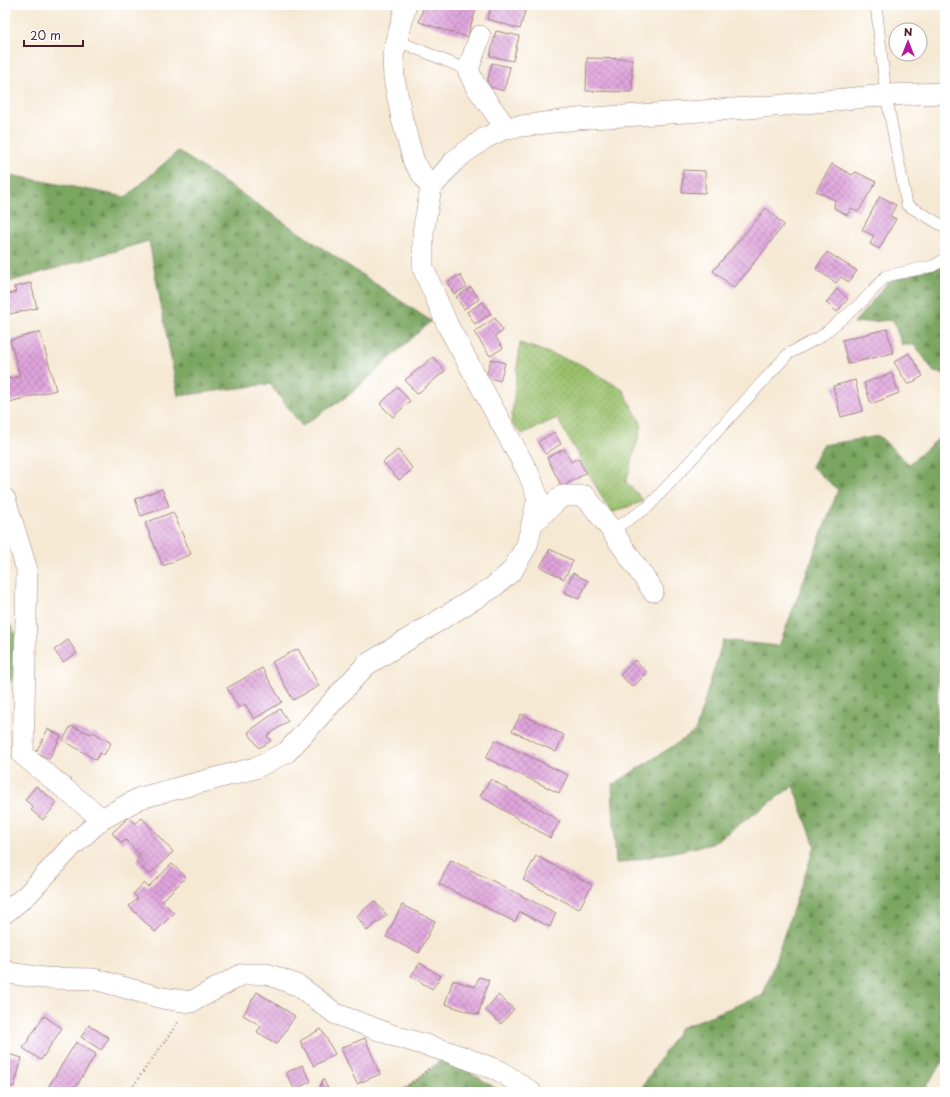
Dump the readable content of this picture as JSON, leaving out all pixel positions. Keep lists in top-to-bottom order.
{
  "scale_bar": "20 m",
  "north": "top"
}
